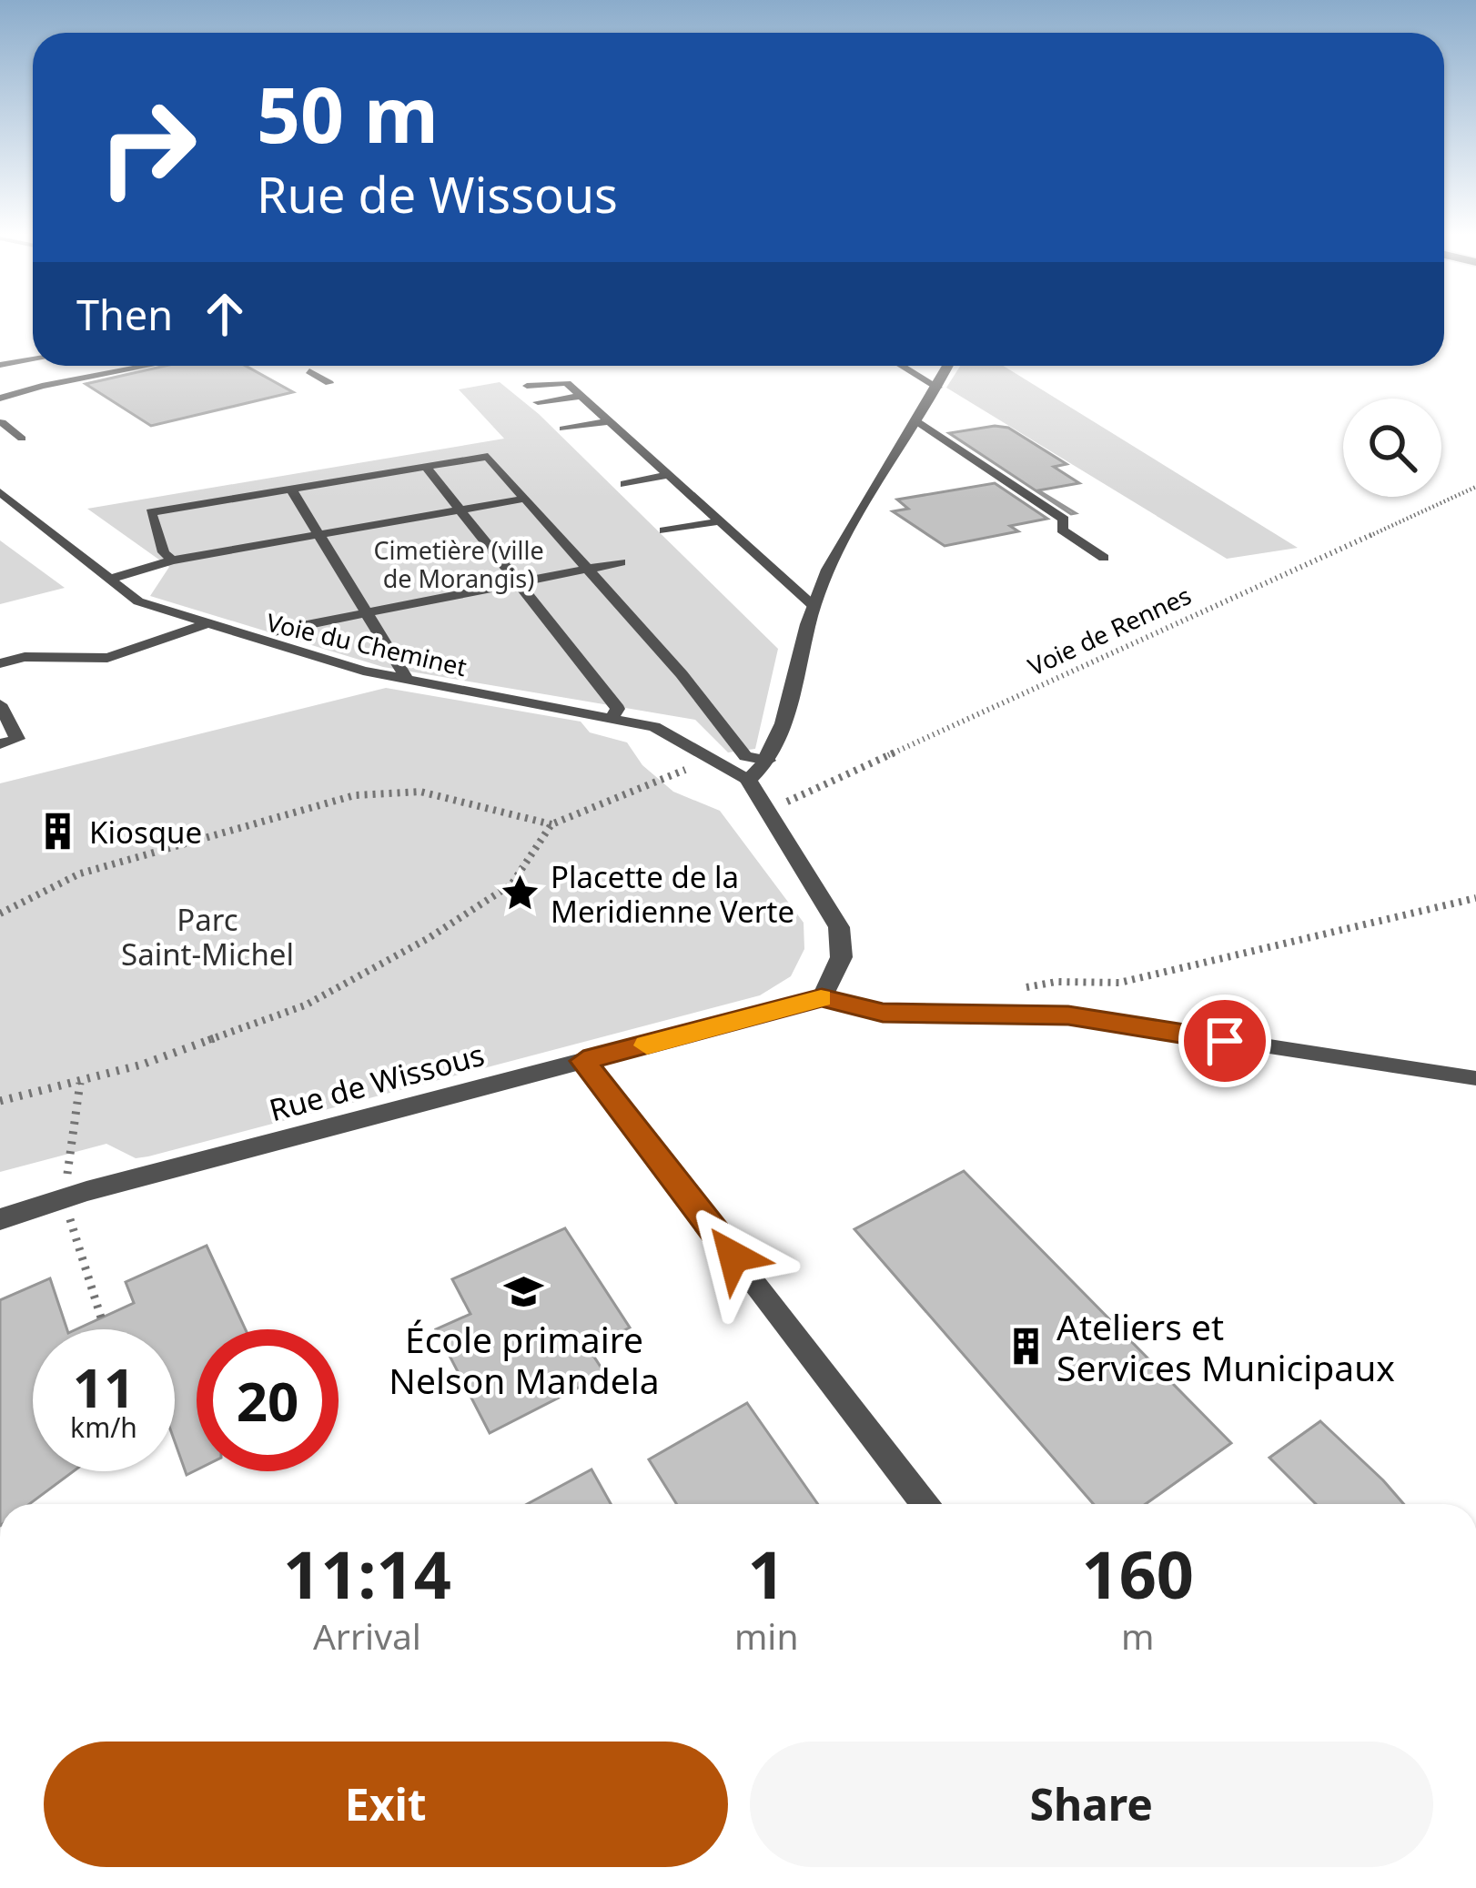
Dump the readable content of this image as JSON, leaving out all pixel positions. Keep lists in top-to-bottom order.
{
  "streets": {
    "street": ["Rue de Wissous"],
    "lane": ["Voie du Cheminet"],
    "path": ["Voie de Rennes"]
  },
  "parks": ["Cimetière (ville de Morangis)", "Parc Saint-Michel"],
  "places": {
    "building": ["Kiosque", "Ateliers et Services Municipaux"],
    "place": ["Placette de la Meridienne Verte"],
    "school or university": ["École primaire Nelson Mandela"]
  },
  "page": {
    "turn": ["50 m", "Rue de Wissous"],
    "then": "Then",
    "speed": "11 km/h",
    "limit": "20",
    "eta": [
      "11:14",
      "Arrival",
      "1",
      "min",
      "160",
      "m"
    ],
    "buttons": ["Exit", "Share"]
  }
}
